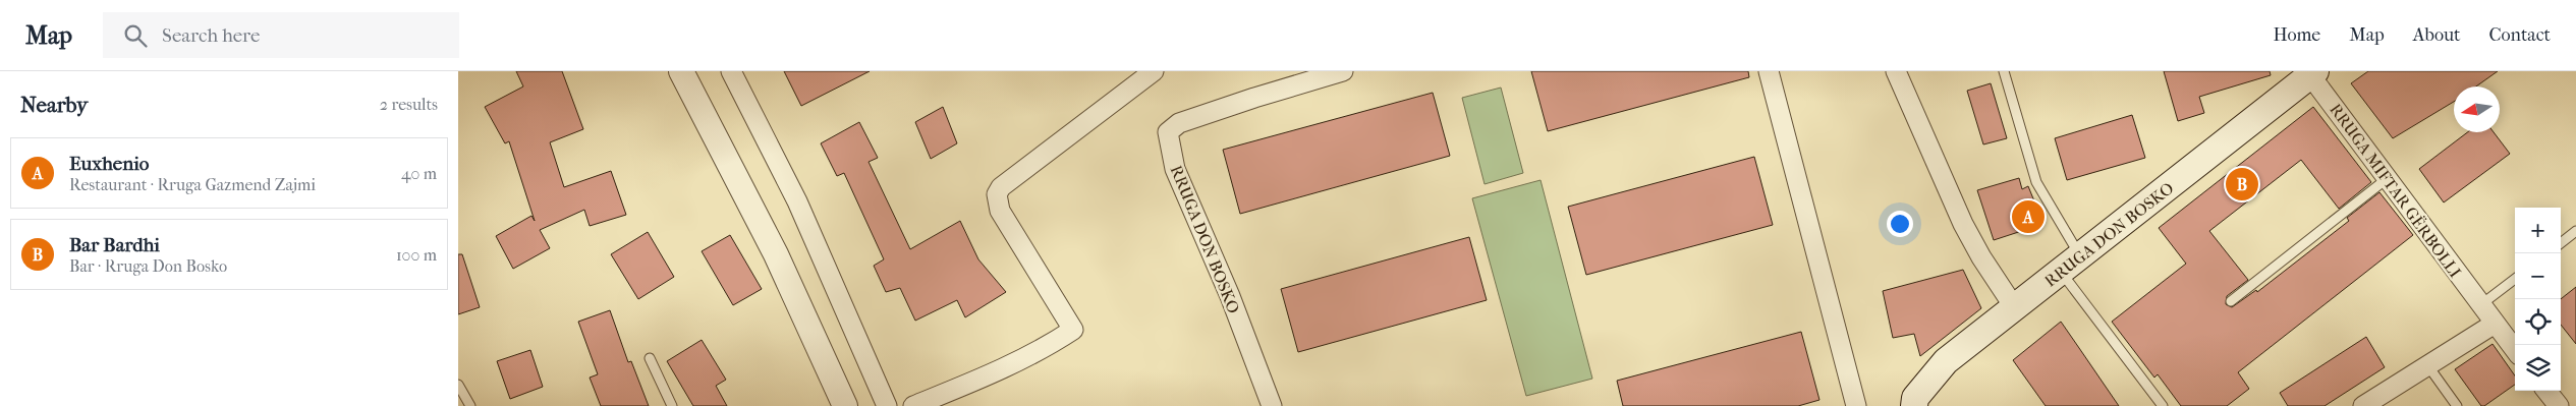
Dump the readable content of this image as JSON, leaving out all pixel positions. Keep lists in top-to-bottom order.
{
  "streets": {
    "main road": ["RRUGA DON BOSKO"],
    "street": ["RRUGA MIFTAR GËRBOLLI"]
  },
  "crossings": [
    ["RRUGA MIFTAR GËRBOLLI", "RRUGA DON BOSKO"]
  ],
  "north": "left",
  "page": {
    "header": "Map",
    "search": "Search here",
    "nav": [
      "Home",
      "Map",
      "About",
      "Contact"
    ],
    "heading": ["Nearby", "2 results"],
    "list": [
      {
        "mark": "A",
        "name": "Euxhenio",
        "note": "Restaurant · Rruga Gazmend Zajmi",
        "value": "40 m"
      },
      {
        "mark": "B",
        "name": "Bar Bardhi",
        "note": "Bar · Rruga Don Bosko",
        "value": "100 m"
      }
    ],
    "pins": ["B", "A"],
    "map_buttons": ["+", "−"]
  }
}
